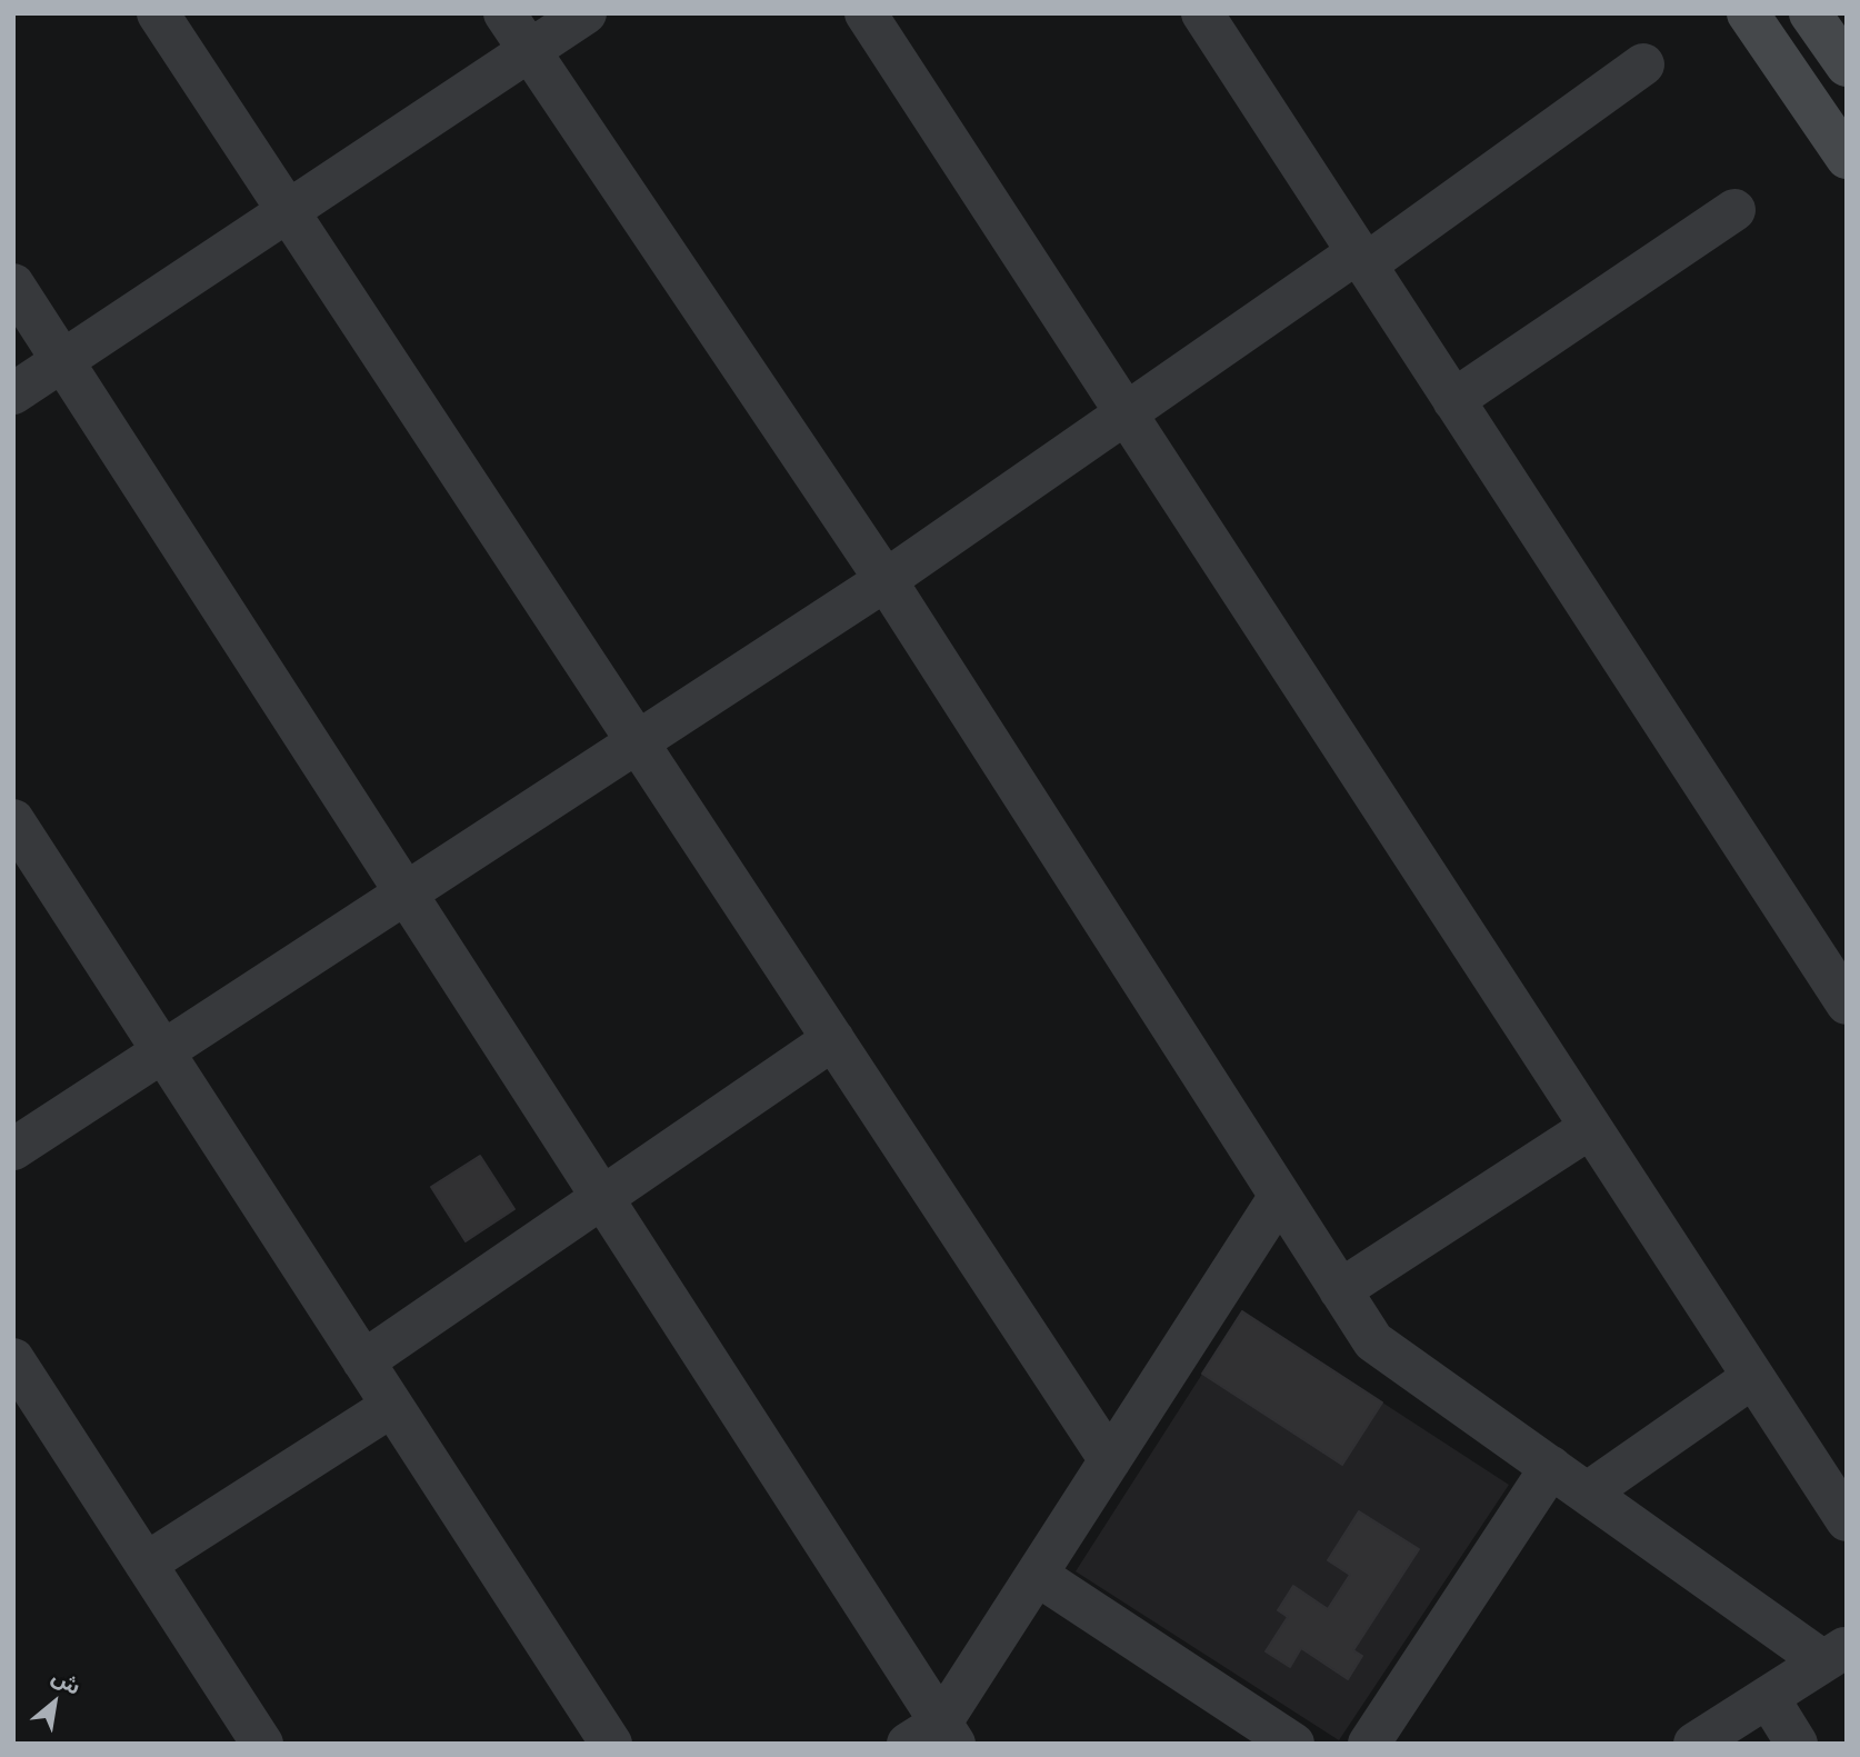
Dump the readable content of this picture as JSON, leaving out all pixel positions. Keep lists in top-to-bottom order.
{
  "north": "top right"
}
